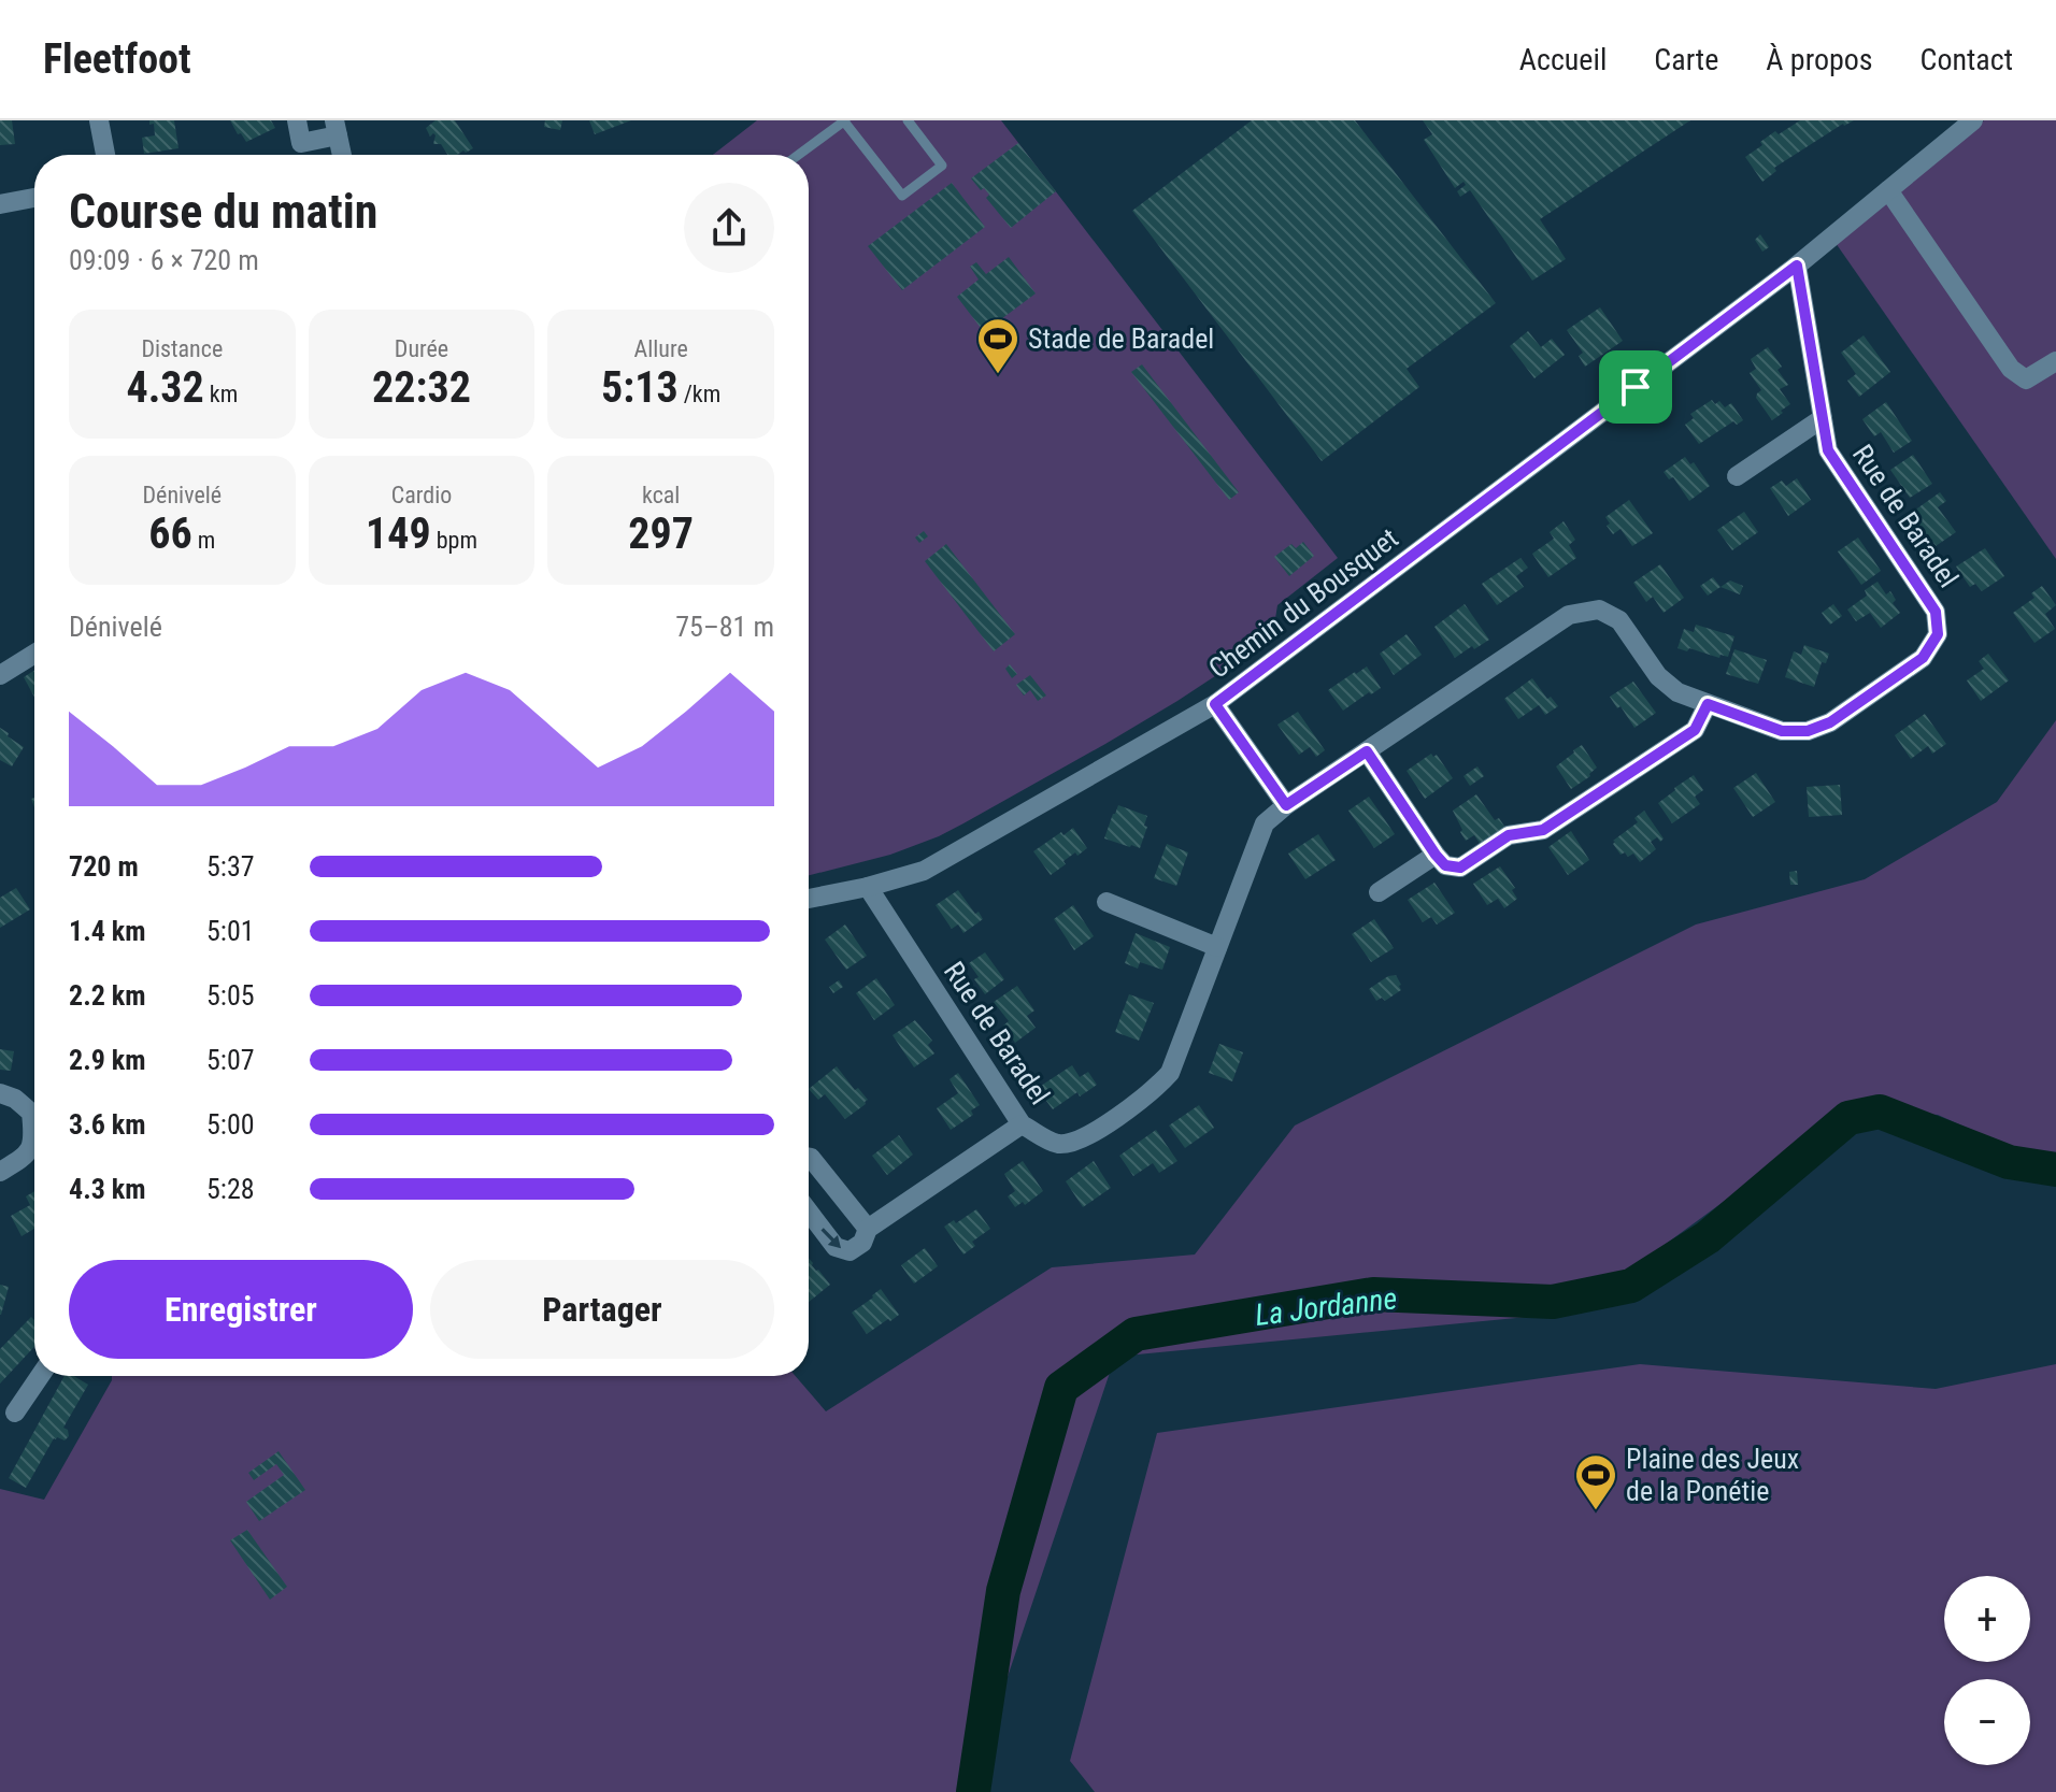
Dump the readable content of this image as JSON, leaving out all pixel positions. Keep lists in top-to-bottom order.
{
  "streets": {
    "street": ["Rue de Baradel", "Chemin du Bousquet"]
  },
  "crossings": [
    ["Rue de Baradel", "Chemin du Bousquet"]
  ],
  "water": ["La Jordanne"],
  "places": {
    "sports": ["Stade de Baradel", "Plaine des Jeux de la Ponétie"]
  },
  "page": {
    "header": "Fleetfoot",
    "nav": [
      "Accueil",
      "Carte",
      "À propos",
      "Contact"
    ],
    "heading": ["Course du matin", "09:09 · 6 × 720 m"],
    "stats": [
      ["Distance", "4.32 km"],
      ["Durée", "22:32"],
      ["Allure", "5:13 /km"],
      ["Dénivelé", "66 m"],
      ["Cardio", "149 bpm"],
      ["kcal", "297"]
    ],
    "chart": ["Dénivelé", "75–81 m"],
    "list": [
      {
        "name": "720 m",
        "note": "5:37"
      },
      {
        "name": "1.4 km",
        "note": "5:01"
      },
      {
        "name": "2.2 km",
        "note": "5:05"
      },
      {
        "name": "2.9 km",
        "note": "5:07"
      },
      {
        "name": "3.6 km",
        "note": "5:00"
      },
      {
        "name": "4.3 km",
        "note": "5:28"
      }
    ],
    "buttons": ["Enregistrer", "Partager"],
    "map_buttons": ["+", "−"]
  }
}
